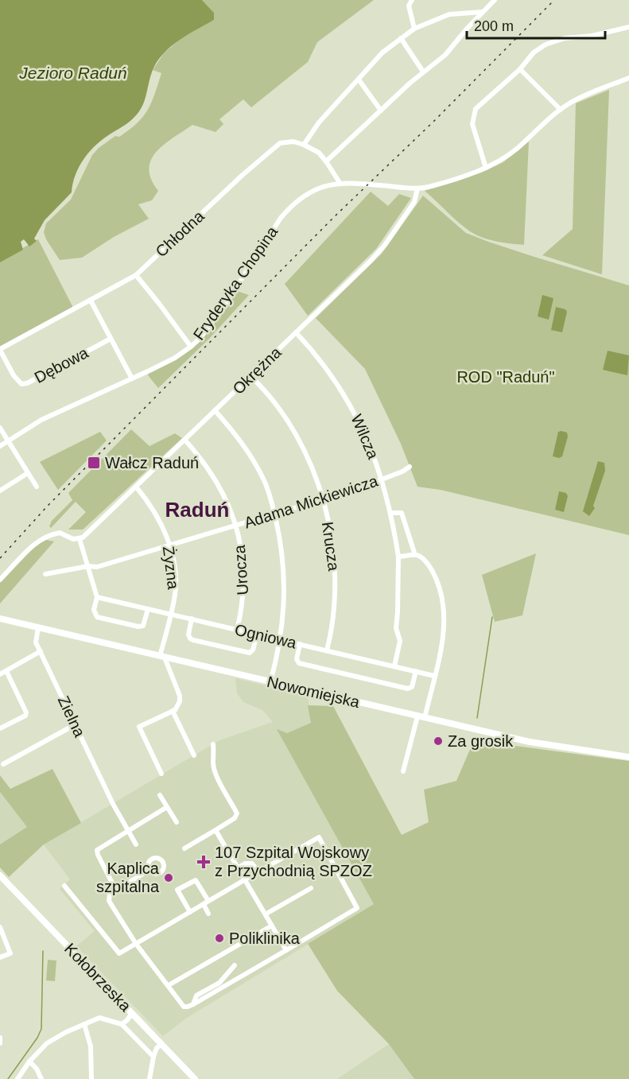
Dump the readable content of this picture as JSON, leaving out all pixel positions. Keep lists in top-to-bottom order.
{
  "streets": {
    "main road": ["Kołobrzeska"],
    "street": [
      "Chłodna",
      "Fryderyka Chopina",
      "Dębowa",
      "Okrężna",
      "Wilcza",
      "Adama Mickiewicza",
      "Krucza",
      "Żyzna",
      "Urocza",
      "Ogniowa",
      "Nowomiejska",
      "Zielna"
    ]
  },
  "crossings": [
    ["Chłodna", "Dębowa"],
    ["Fryderyka Chopina", "Okrężna"],
    ["Okrężna", "Wilcza"],
    ["Okrężna", "Krucza"],
    ["Okrężna", "Żyzna"],
    ["Okrężna", "Urocza"],
    ["Wilcza", "Adama Mickiewicza"],
    ["Wilcza", "Ogniowa"],
    ["Adama Mickiewicza", "Krucza"],
    ["Adama Mickiewicza", "Żyzna"],
    ["Adama Mickiewicza", "Urocza"],
    ["Krucza", "Ogniowa"],
    ["Żyzna", "Ogniowa"],
    ["Żyzna", "Nowomiejska"],
    ["Urocza", "Ogniowa"],
    ["Nowomiejska", "Zielna"]
  ],
  "districts": ["Raduń"],
  "water": ["Jezioro Raduń"],
  "parks": ["ROD \"Raduń\""],
  "places": {
    "transit": ["Wałcz Raduń"],
    "other": ["Za grosik", "Kaplica szpitalna", "Poliklinika"],
    "health": ["107 Szpital Wojskowy z Przychodnią SPZOZ"]
  },
  "scale_bar": "200 m"
}
